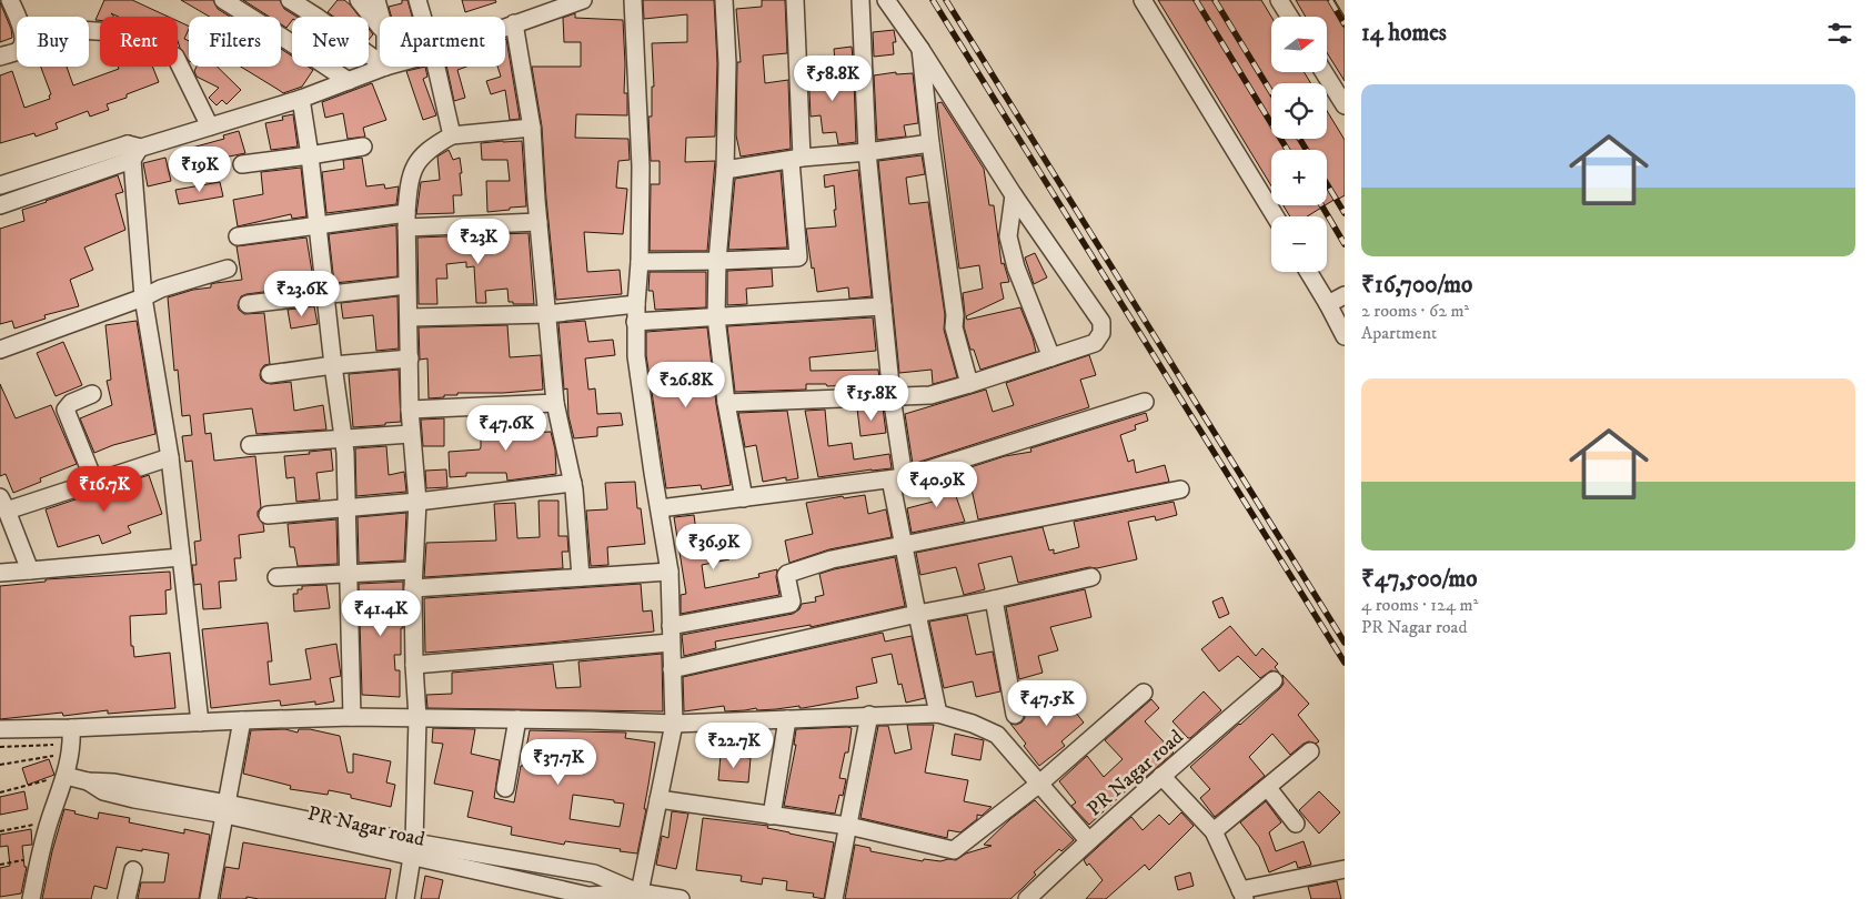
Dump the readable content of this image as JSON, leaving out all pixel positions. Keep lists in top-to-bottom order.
{
  "streets": {
    "street": ["PR Nagar road"]
  },
  "north": "right",
  "page": {
    "heading": "14 homes",
    "map_buttons": ["+", "−"],
    "chip": [
      "Buy",
      "Rent",
      "Filters",
      "New",
      "Apartment"
    ],
    "price": [
      "₹58.8K",
      "₹19K",
      "₹23K",
      "₹23.6K",
      "₹26.8K",
      "₹15.8K",
      "₹47.6K",
      "₹40.9K",
      "₹16.7K",
      "₹36.9K",
      "₹41.4K",
      "₹47.5K",
      "₹22.7K",
      "₹37.7K"
    ],
    "list": [
      {
        "name": "₹16,700/mo",
        "note": "2 rooms · 62 m² · Apartment"
      },
      {
        "name": "₹47,500/mo",
        "note": "4 rooms · 124 m² · PR Nagar road"
      }
    ]
  }
}
